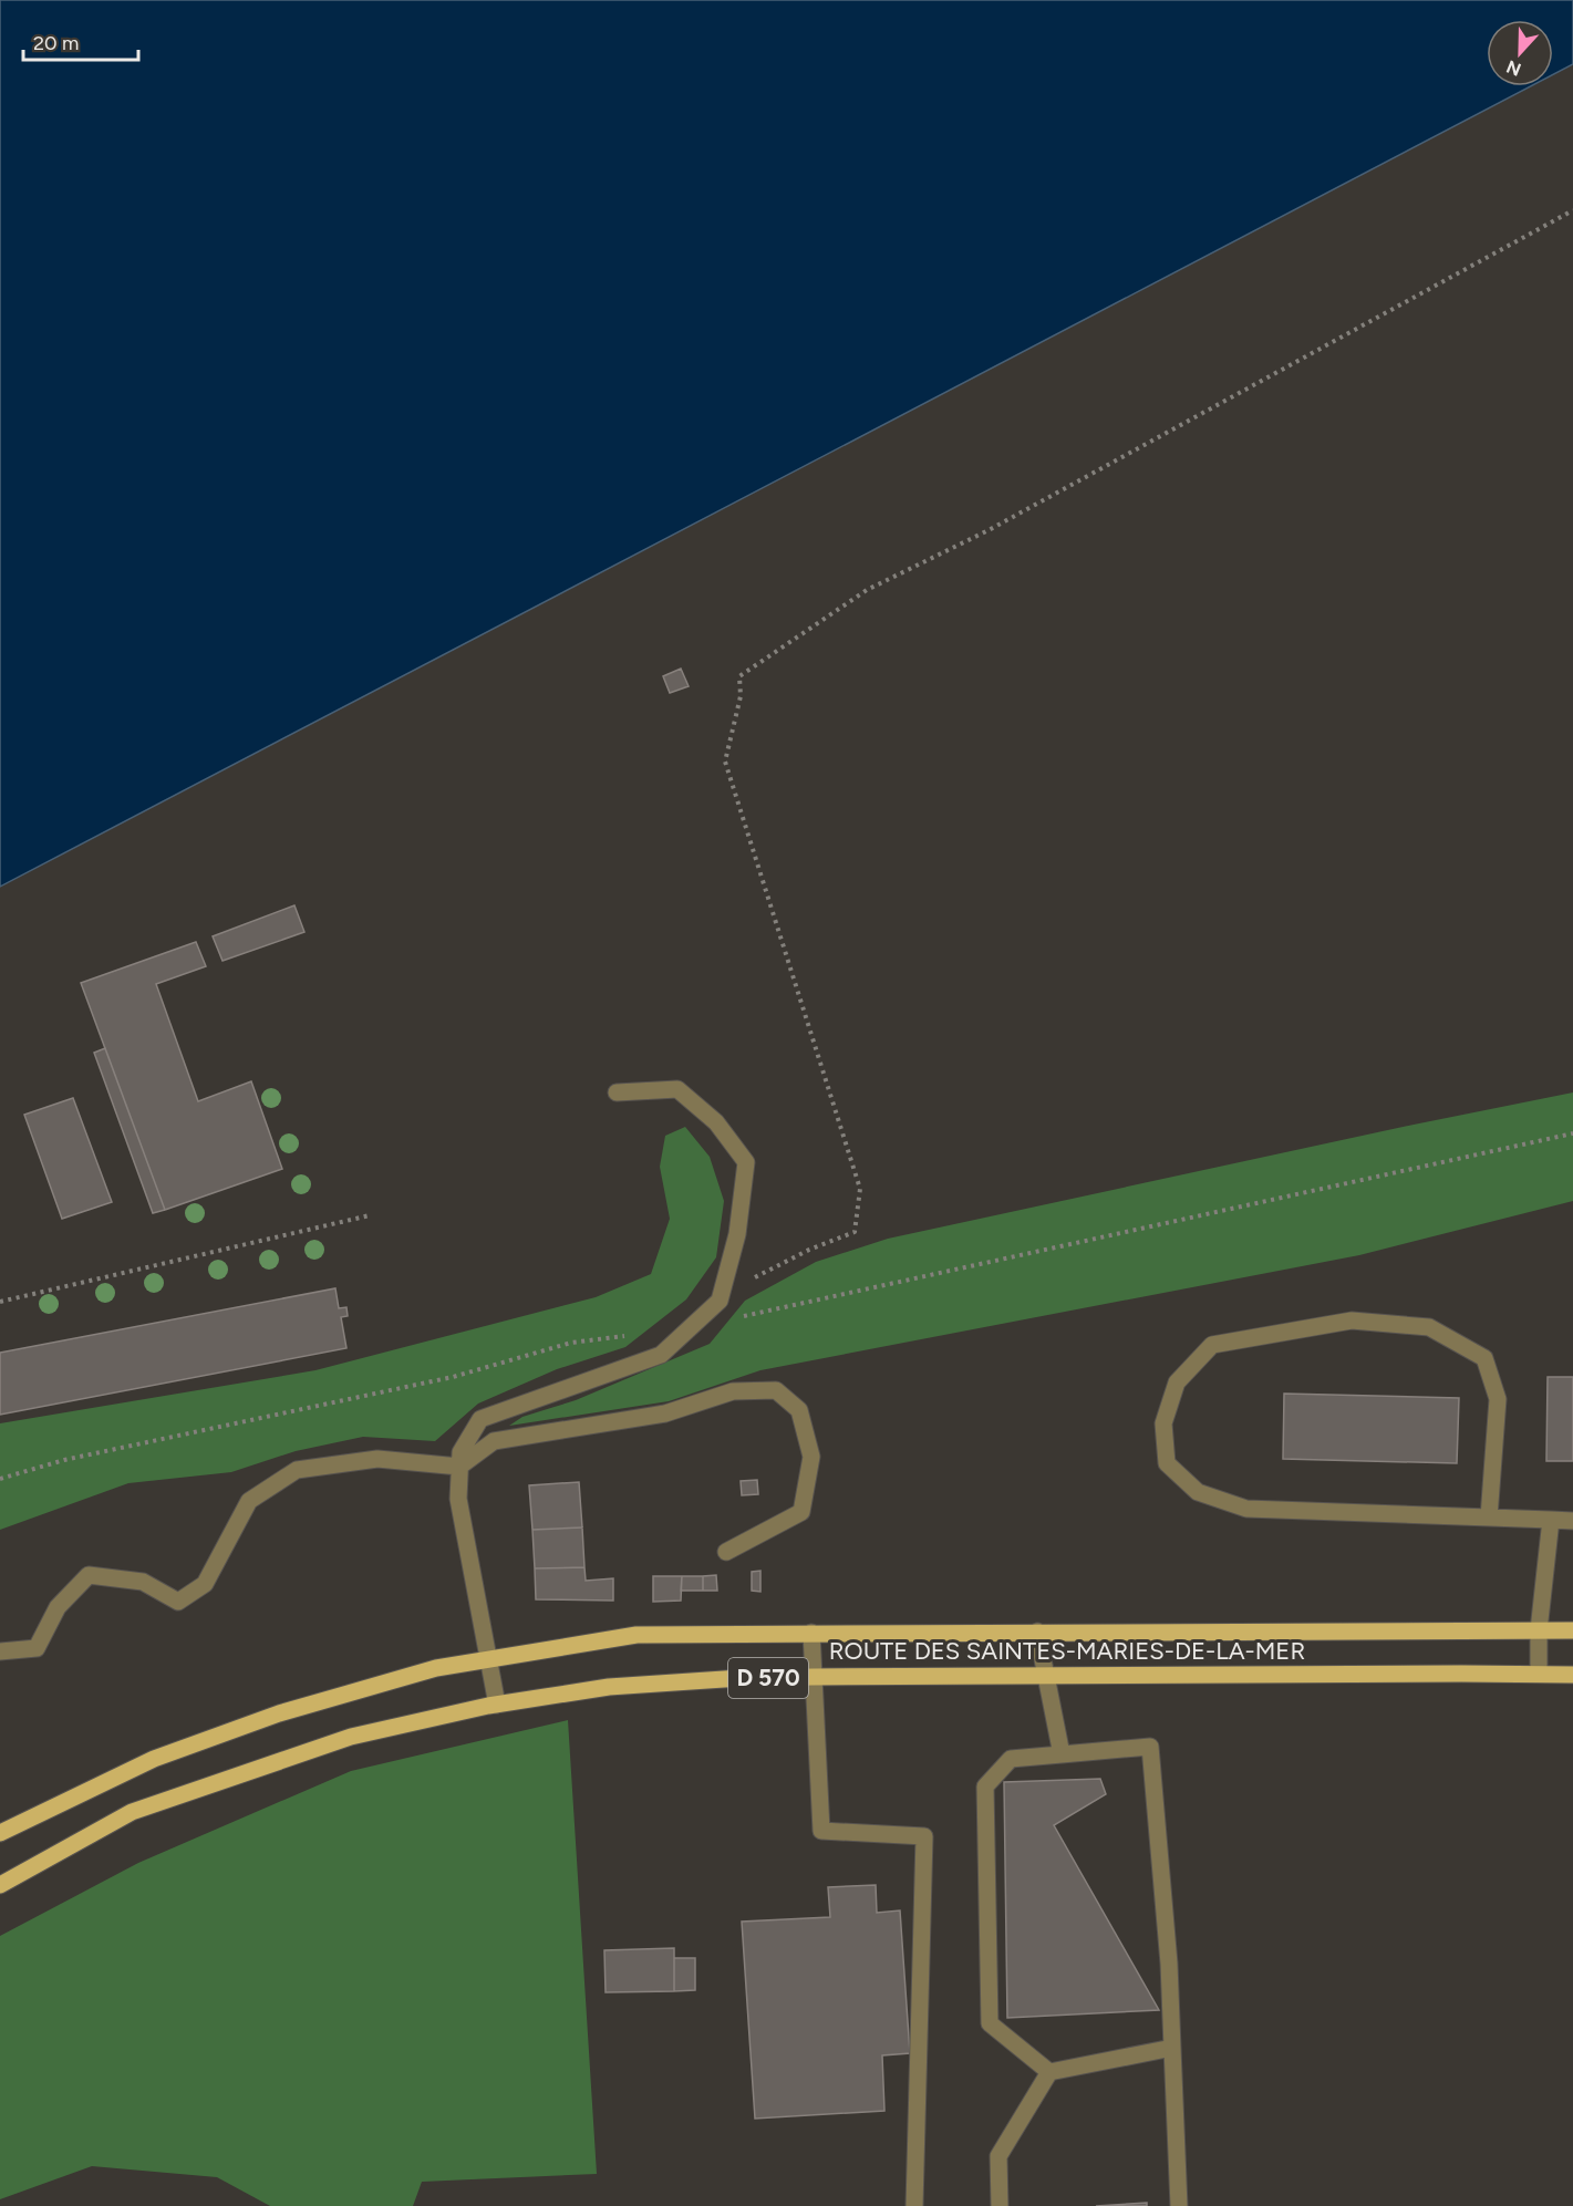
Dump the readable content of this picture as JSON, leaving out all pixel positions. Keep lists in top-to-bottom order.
{
  "streets": {
    "main road": ["ROUTE DES SAINTES-MARIES-DE-LA-MER", "D 570"]
  },
  "scale_bar": "20 m",
  "north": "bottom"
}
